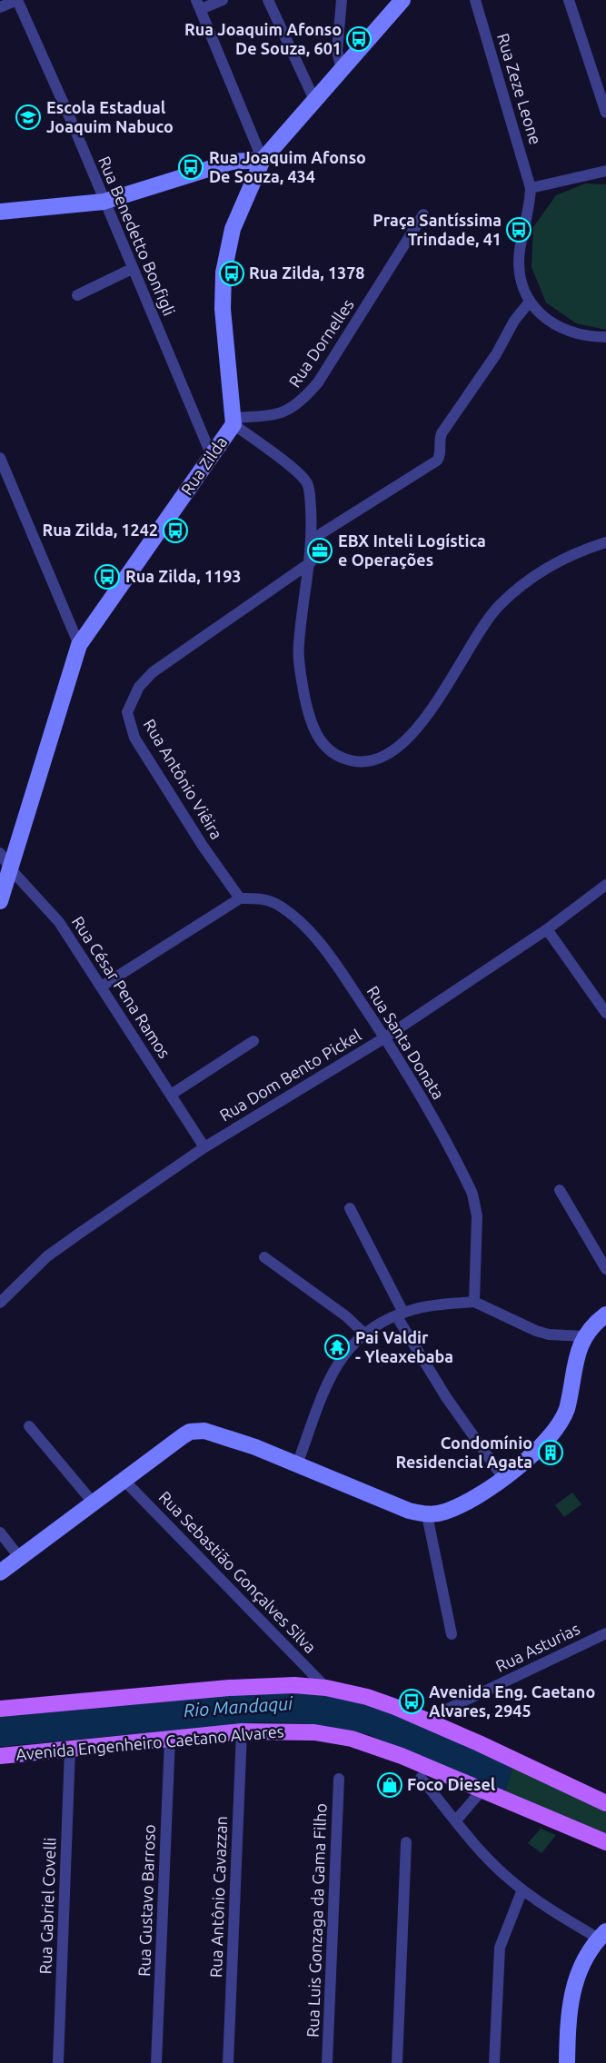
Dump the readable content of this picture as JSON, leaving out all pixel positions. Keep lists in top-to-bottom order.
{
  "streets": {
    "main road": ["Avenida Engenheiro Caetano Alvares"],
    "street": [
      "Rua Zeze Leone",
      "Rua Benedetto Bonfigli",
      "Rua Dornelles",
      "Rua Zilda",
      "Rua Antônio Viêira",
      "Rua César Pena Ramos",
      "Rua Santa Donata",
      "Rua Dom Bento Pickel",
      "Rua Sebastião Gonçalves Silva",
      "Rua Asturias",
      "Rua Antônio Cavazzan",
      "Rua Gustavo Barroso",
      "Rua Gabriel Covelli",
      "Rua Luis Gonzaga da Gama Filho"
    ]
  },
  "crossings": [
    ["Rua Benedetto Bonfigli", "Rua Zilda"],
    ["Rua Dornelles", "Rua Zilda"],
    ["Rua Zilda", "Rua César Pena Ramos"],
    ["Rua Antônio Viêira", "Rua Santa Donata"],
    ["Rua César Pena Ramos", "Rua Dom Bento Pickel"],
    ["Rua Santa Donata", "Rua Dom Bento Pickel"],
    ["Avenida Engenheiro Caetano Alvares", "Rua Antônio Cavazzan"],
    ["Avenida Engenheiro Caetano Alvares", "Rua Gustavo Barroso"],
    ["Avenida Engenheiro Caetano Alvares", "Rua Gabriel Covelli"]
  ],
  "water": ["Rio Mandaqui"],
  "places": {
    "bus stop": [
      "Rua Joaquim Afonso De Souza, 601",
      "Rua Joaquim Afonso De Souza, 434",
      "Praça Santíssima Trindade, 41",
      "Rua Zilda, 1378",
      "Rua Zilda, 1242",
      "Rua Zilda, 1193",
      "Avenida Eng. Caetano Alvares, 2945"
    ],
    "school or university": ["Escola Estadual Joaquim Nabuco"],
    "office": ["EBX Inteli Logística e Operações"],
    "temple": ["Pai Valdir - Yleaxebaba"],
    "building": ["Condomínio Residencial Agata"],
    "shop": ["Foco Diesel"]
  }
}
